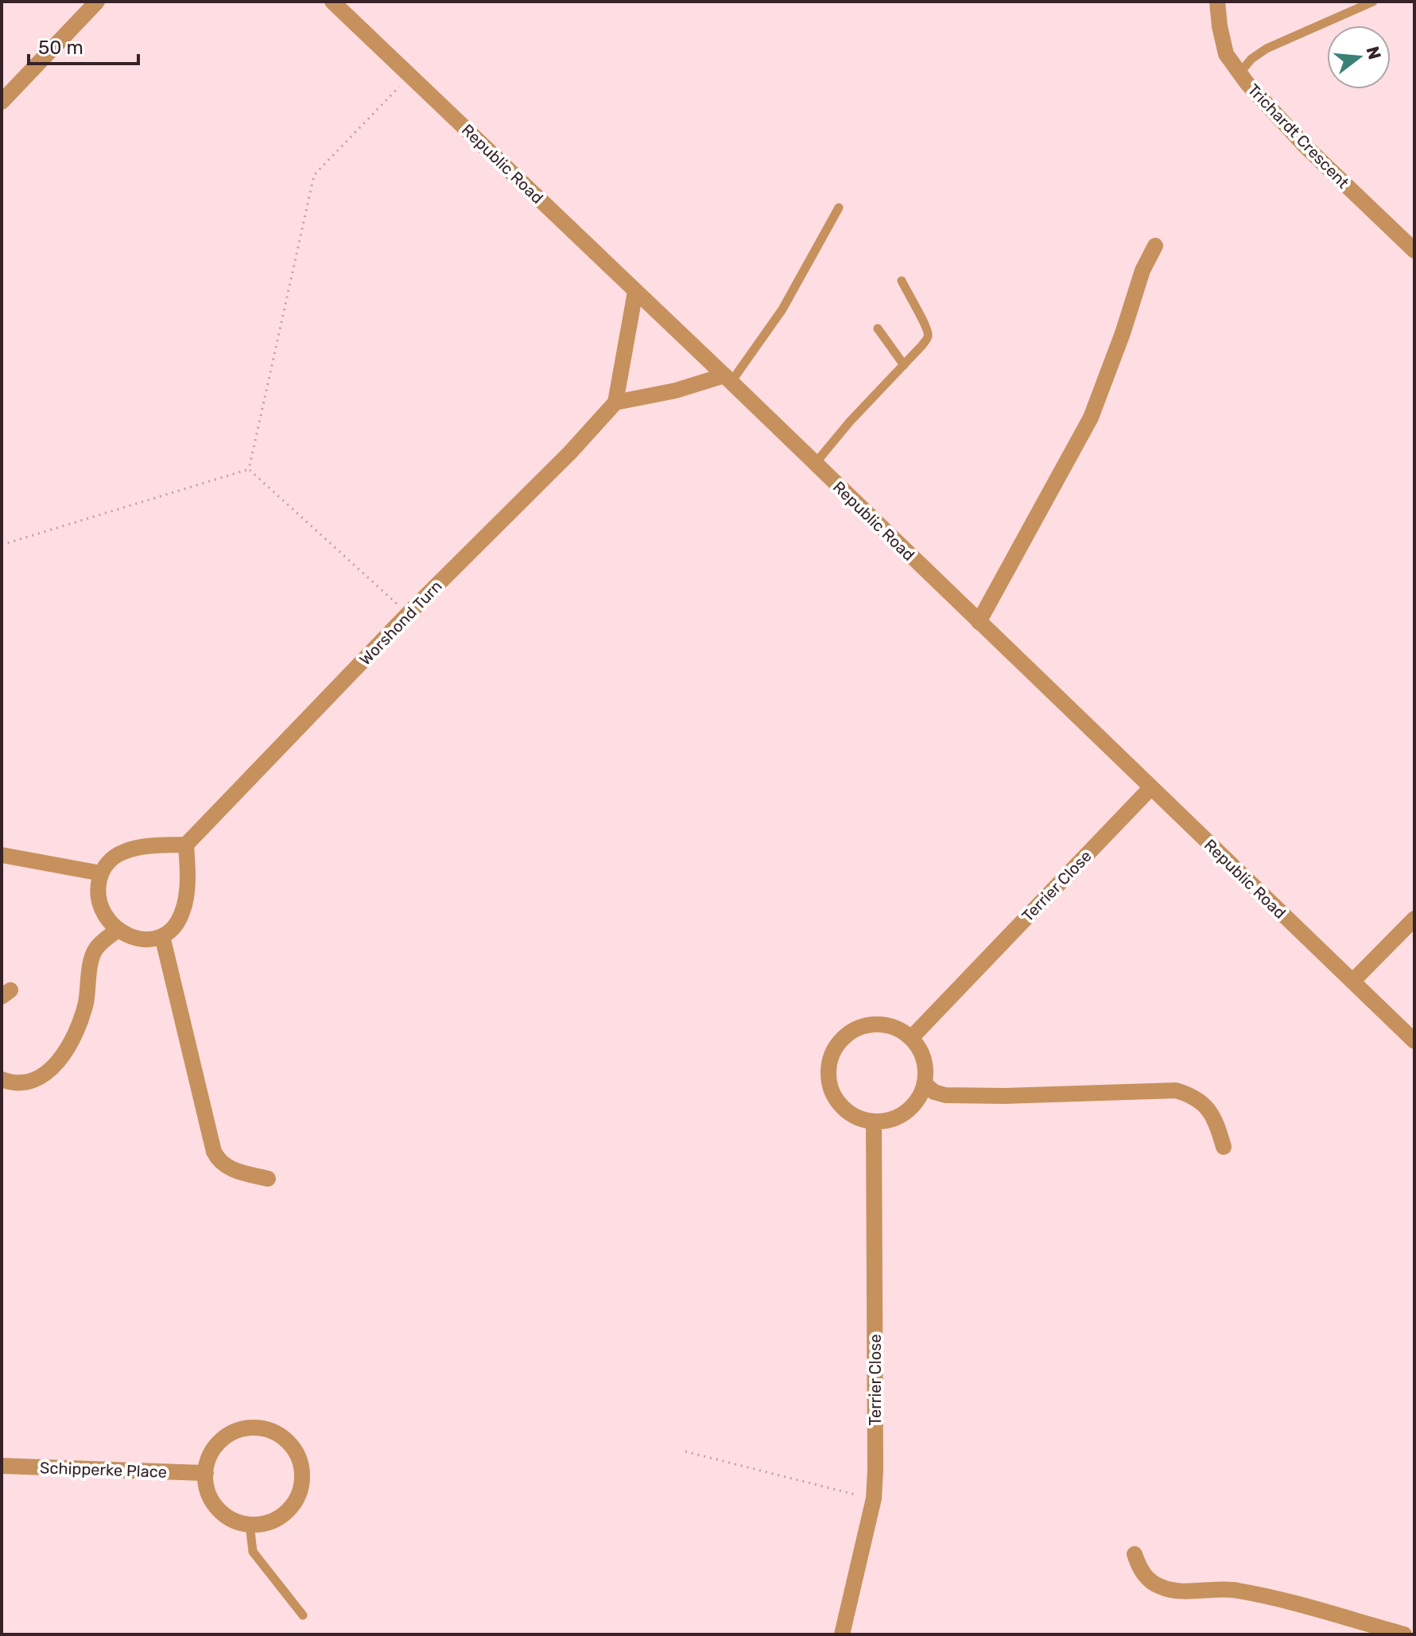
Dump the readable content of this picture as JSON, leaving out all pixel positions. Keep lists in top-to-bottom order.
{
  "streets": {
    "street": [
      "Trichardt Crescent",
      "Republic Road",
      "Worshond Turn",
      "Terrier Close",
      "Schipperke Place"
    ]
  },
  "crossings": [
    ["Republic Road", "Terrier Close"]
  ],
  "scale_bar": "50 m",
  "north": "right"
}
